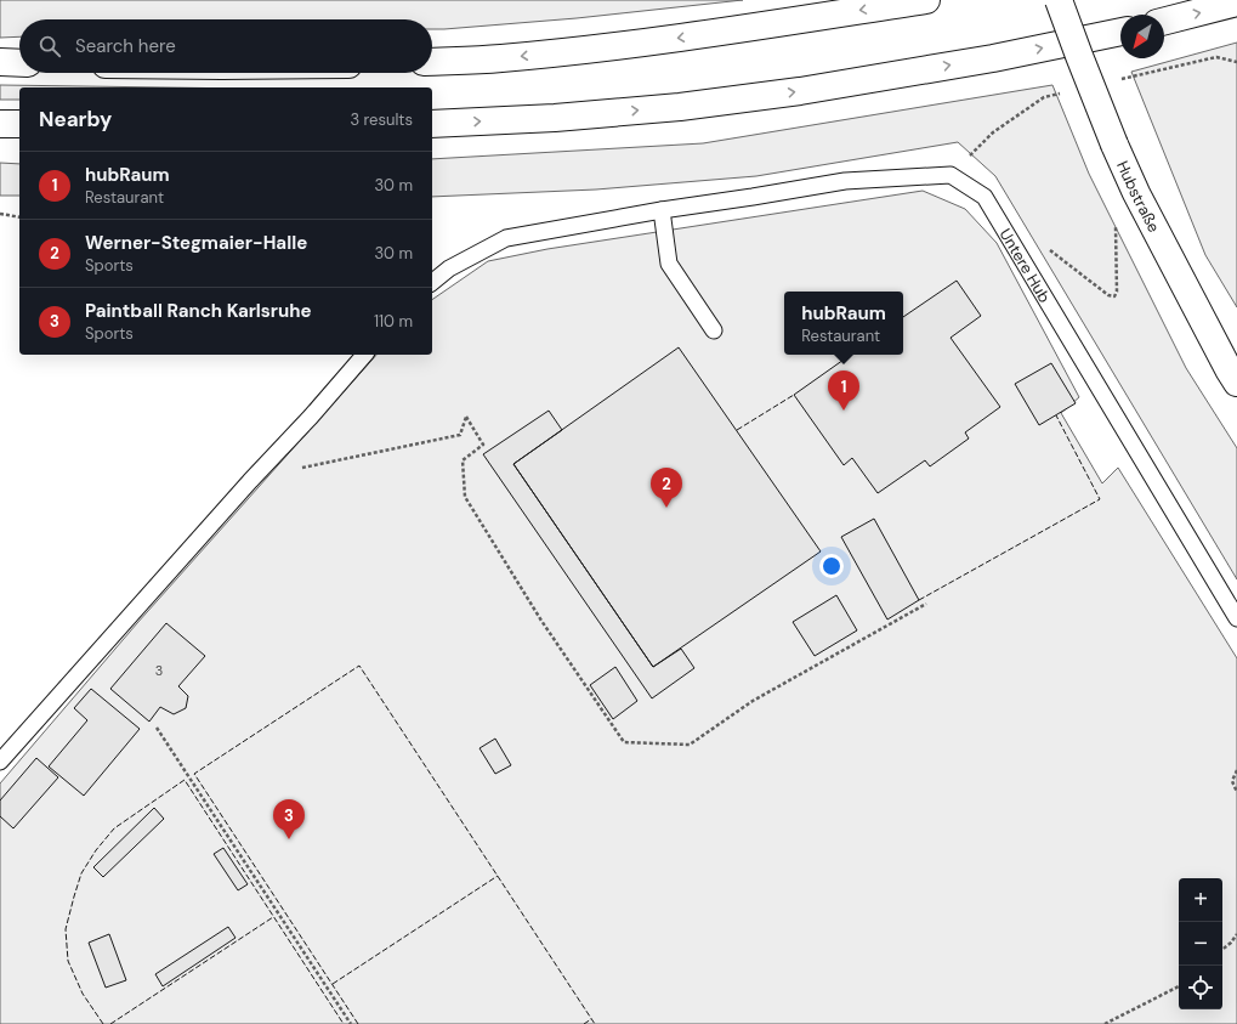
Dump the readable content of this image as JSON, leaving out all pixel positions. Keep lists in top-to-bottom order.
{
  "streets": {
    "main road": ["Hubstraße"],
    "lane": ["Untere Hub"]
  },
  "house_numbers": ["3"],
  "north": "bottom left",
  "page": {
    "search": "Search here",
    "heading": ["Nearby", "3 results"],
    "list": [
      {
        "mark": "1",
        "name": "hubRaum",
        "note": "Restaurant",
        "value": "30 m"
      },
      {
        "mark": "2",
        "name": "Werner-Stegmaier-Halle",
        "note": "Sports",
        "value": "30 m"
      },
      {
        "mark": "3",
        "name": "Paintball Ranch Karlsruhe",
        "note": "Sports",
        "value": "110 m"
      }
    ],
    "popup": ["hubRaum", "Restaurant"],
    "pins": ["1", "2", "3"],
    "map_buttons": ["+", "−"]
  }
}
